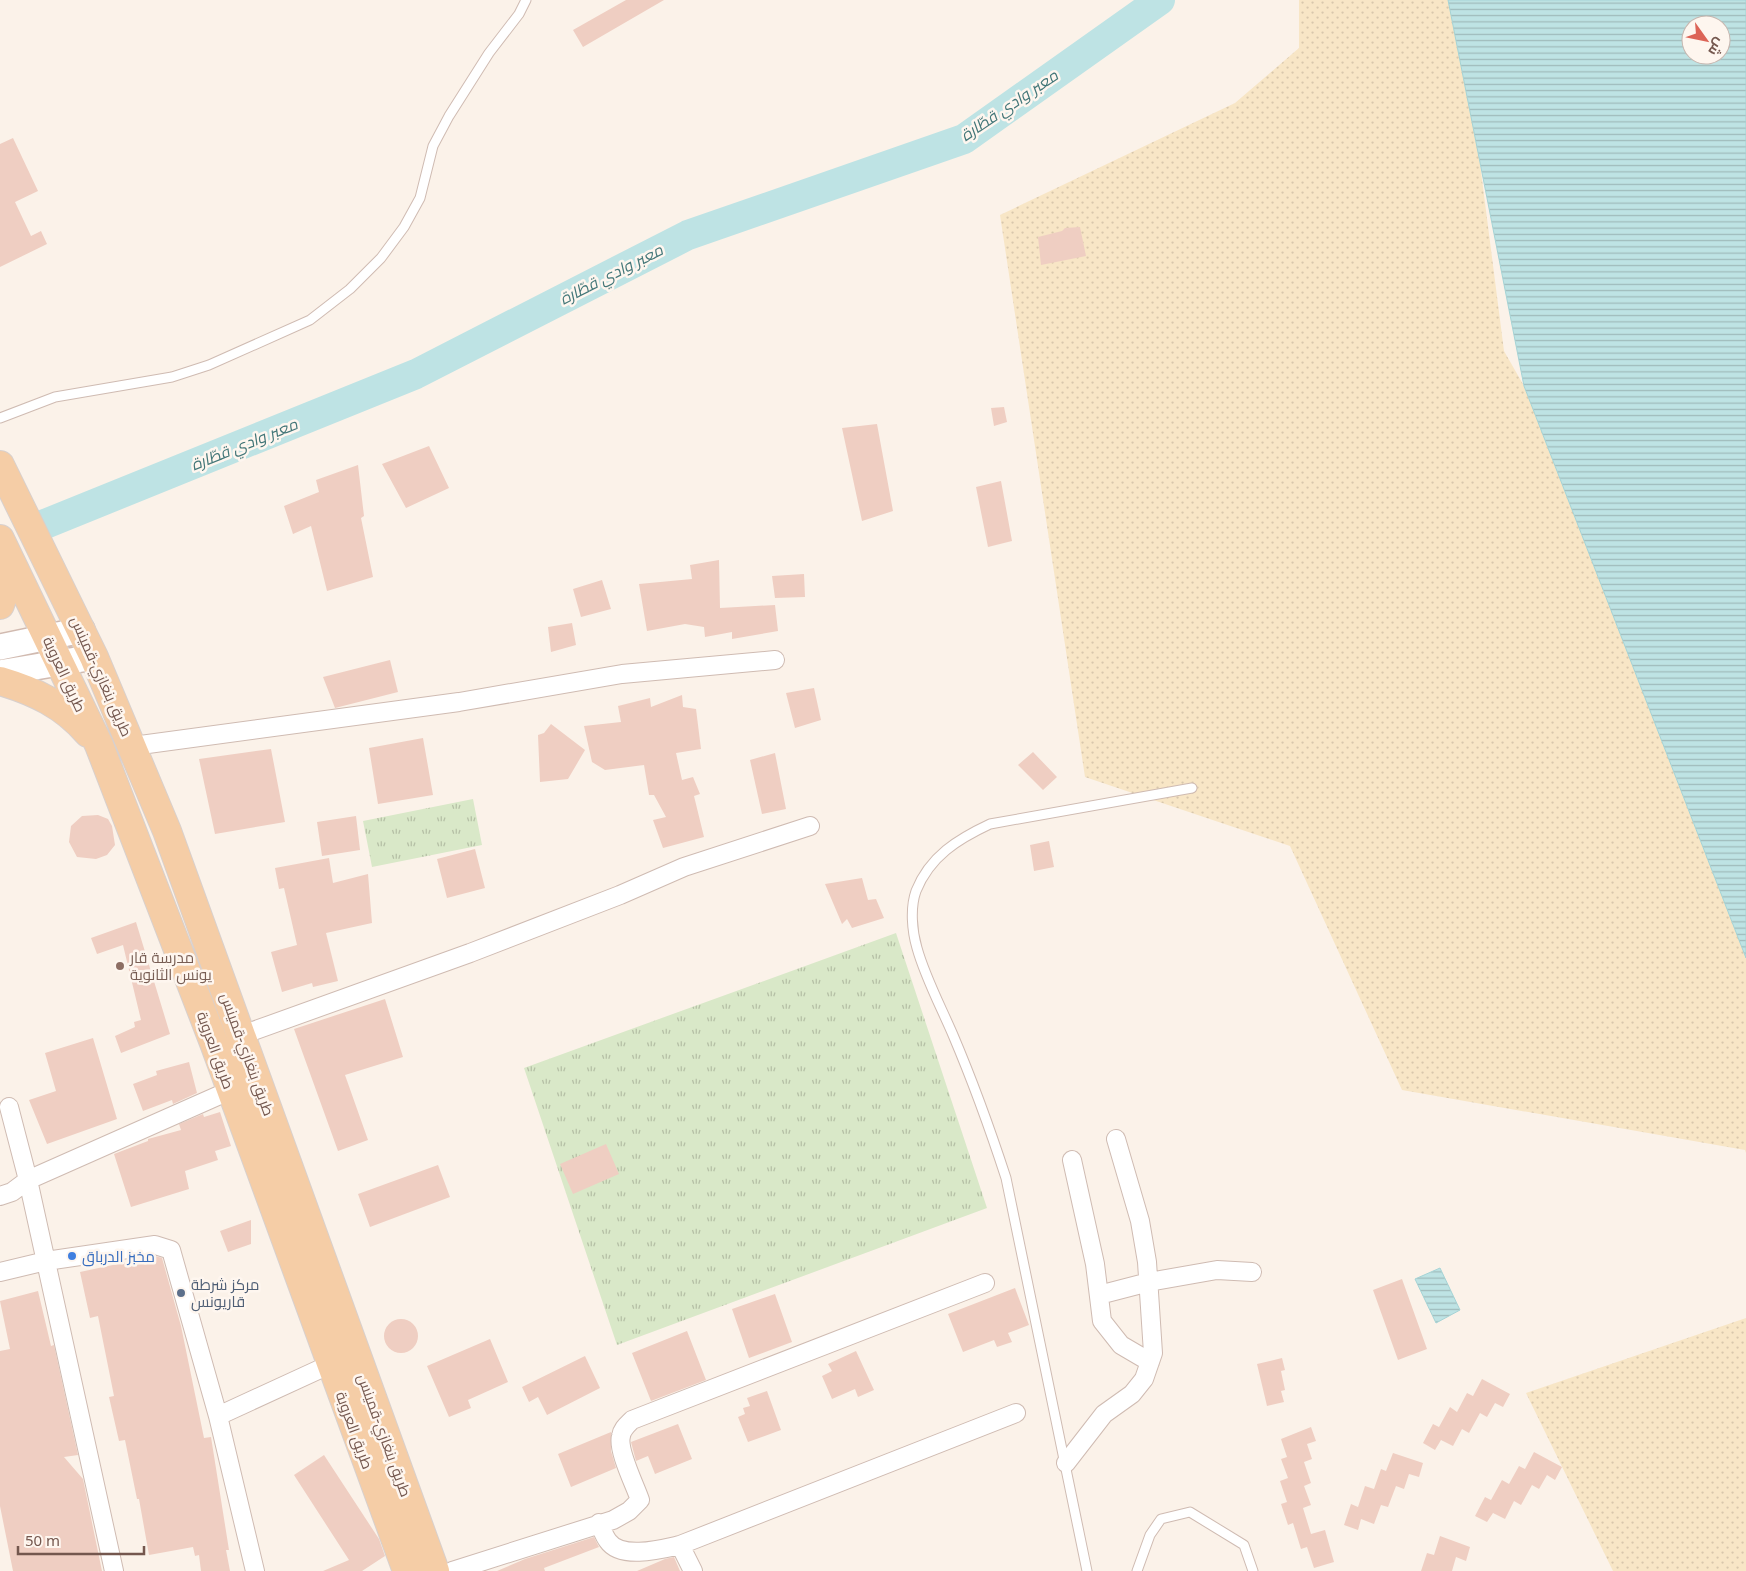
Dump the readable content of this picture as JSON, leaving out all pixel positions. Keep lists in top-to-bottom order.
{
  "streets": {
    "main road": ["طريق العروبة", "طريق بنغازي-قمينس"]
  },
  "water": ["معبر وادي قطّارة"],
  "places": ["مدرسة قار يونس الثانوية", "مخبز الدرباق", "مركز شرطة قاريونس"],
  "scale_bar": "50 m",
  "north": "bottom right"
}
